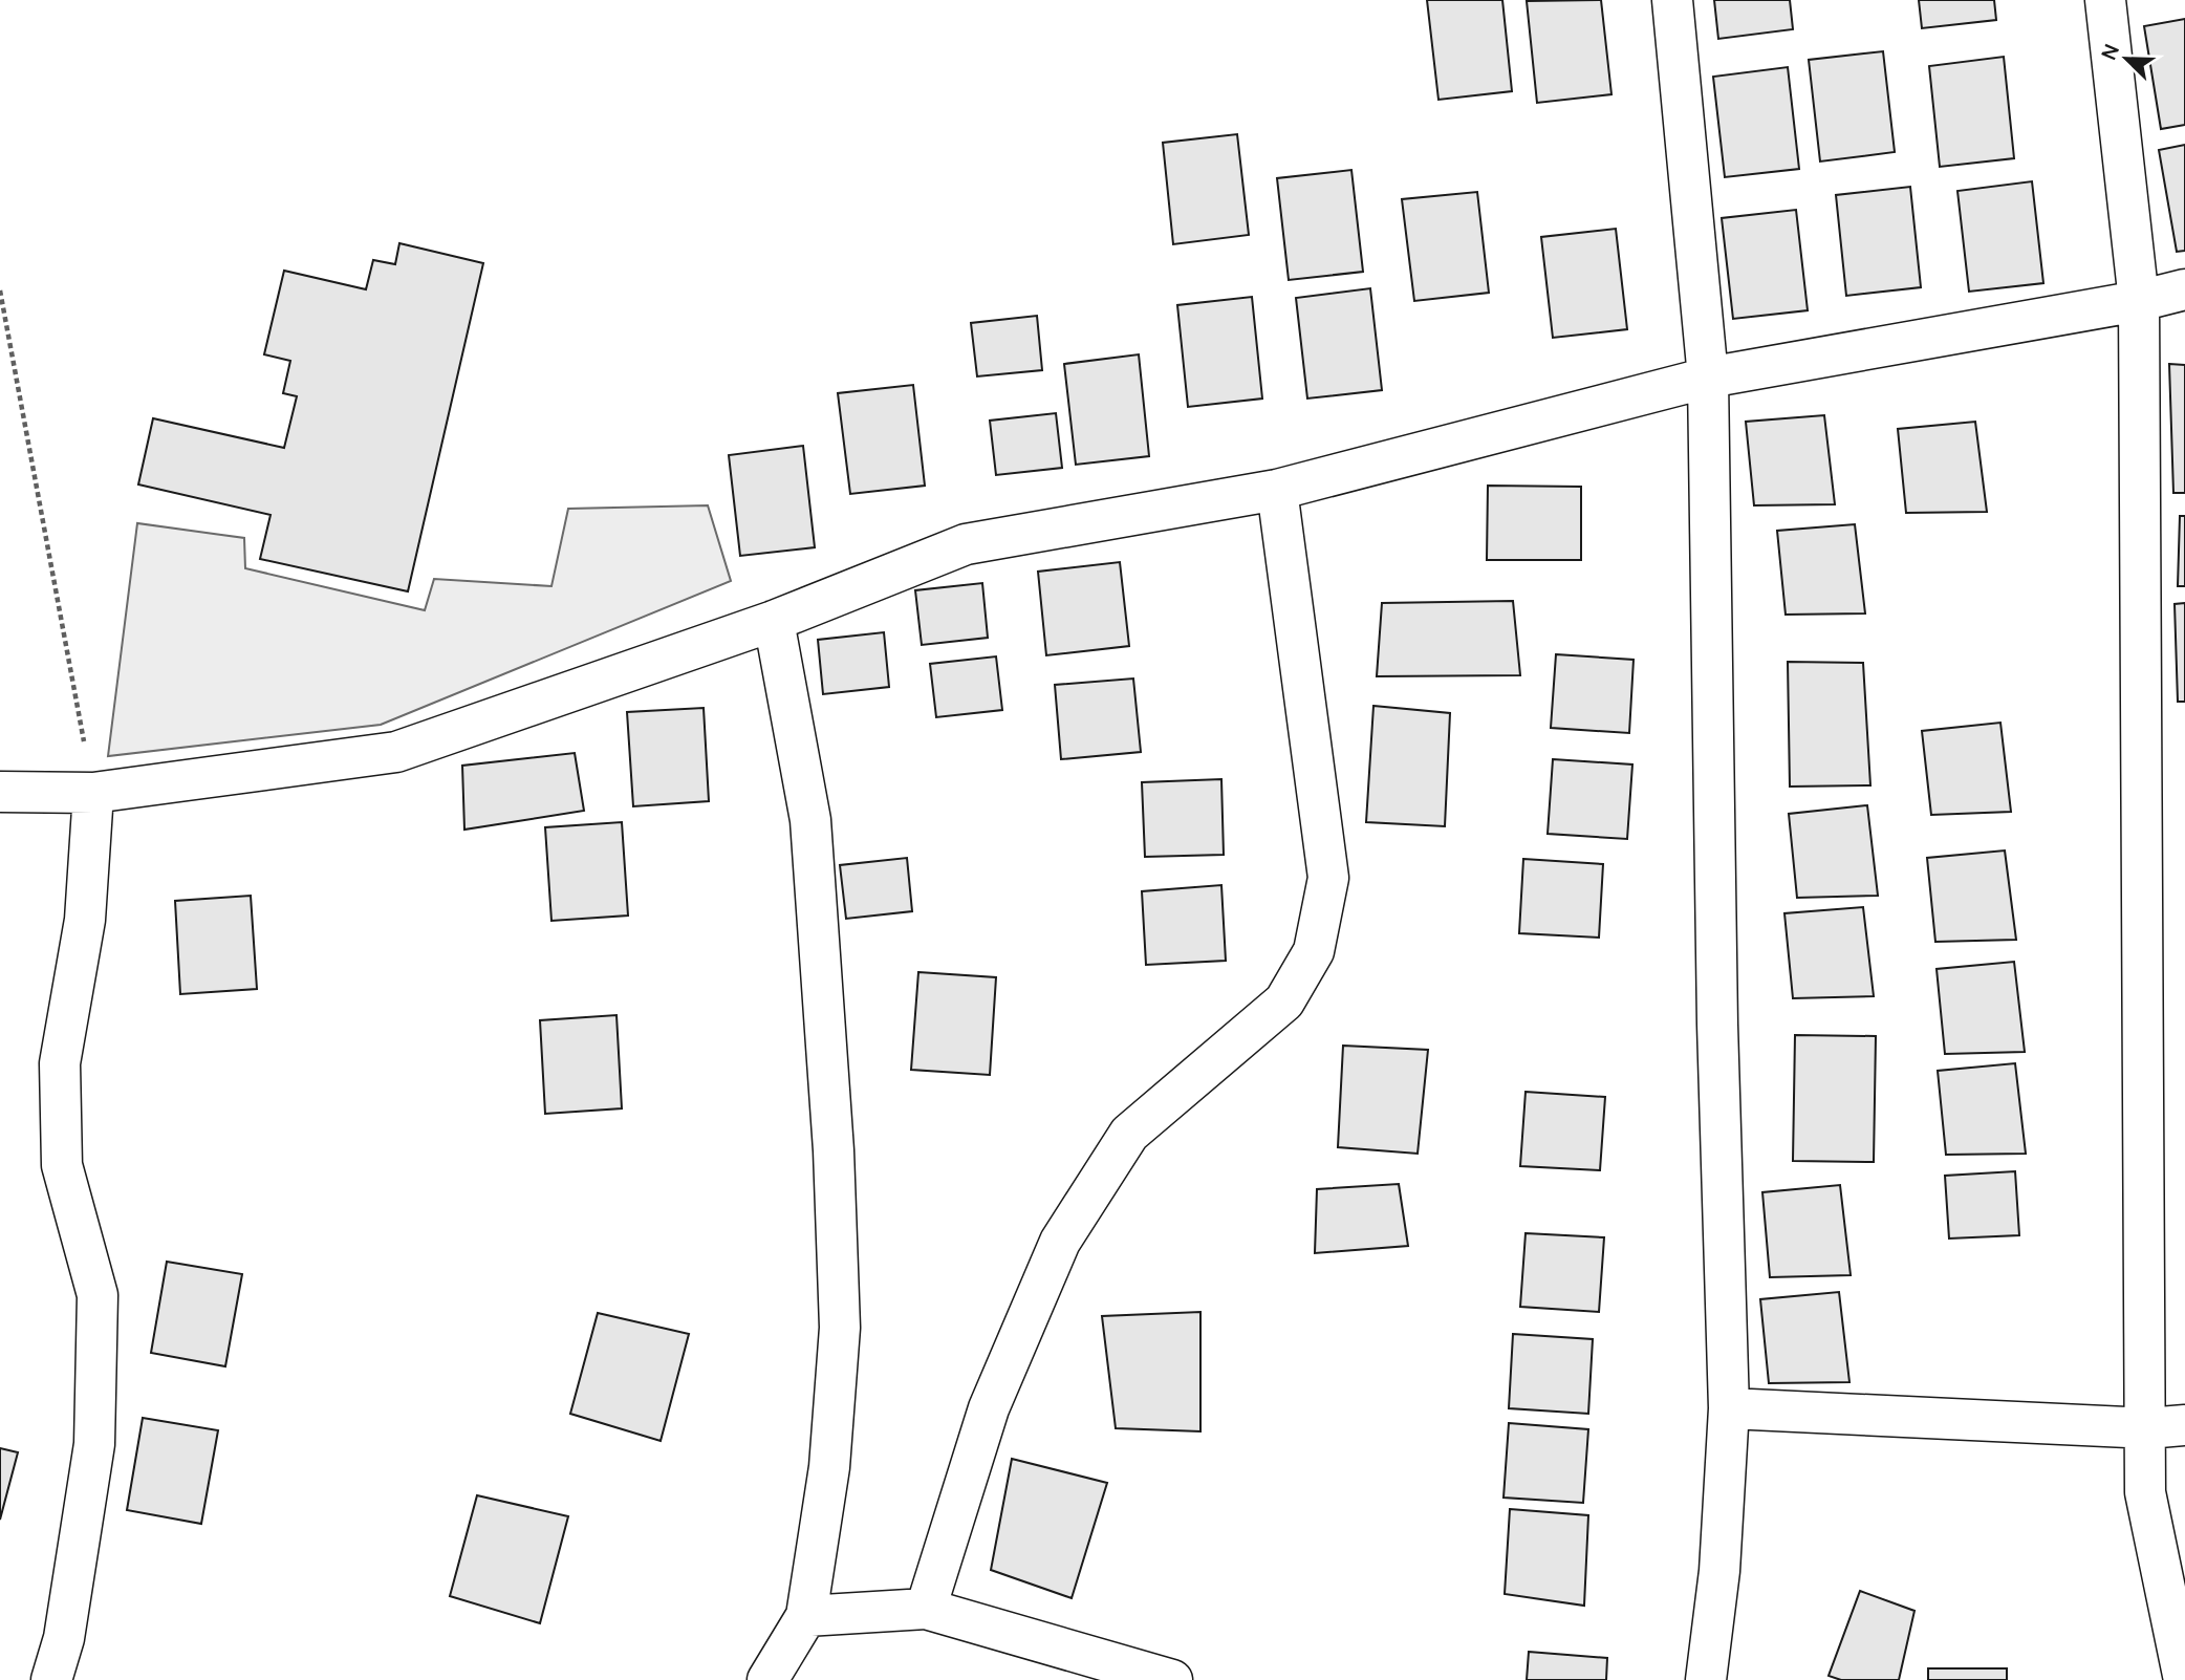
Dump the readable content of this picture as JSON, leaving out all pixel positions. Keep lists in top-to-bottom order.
{
  "north": "top left"
}
